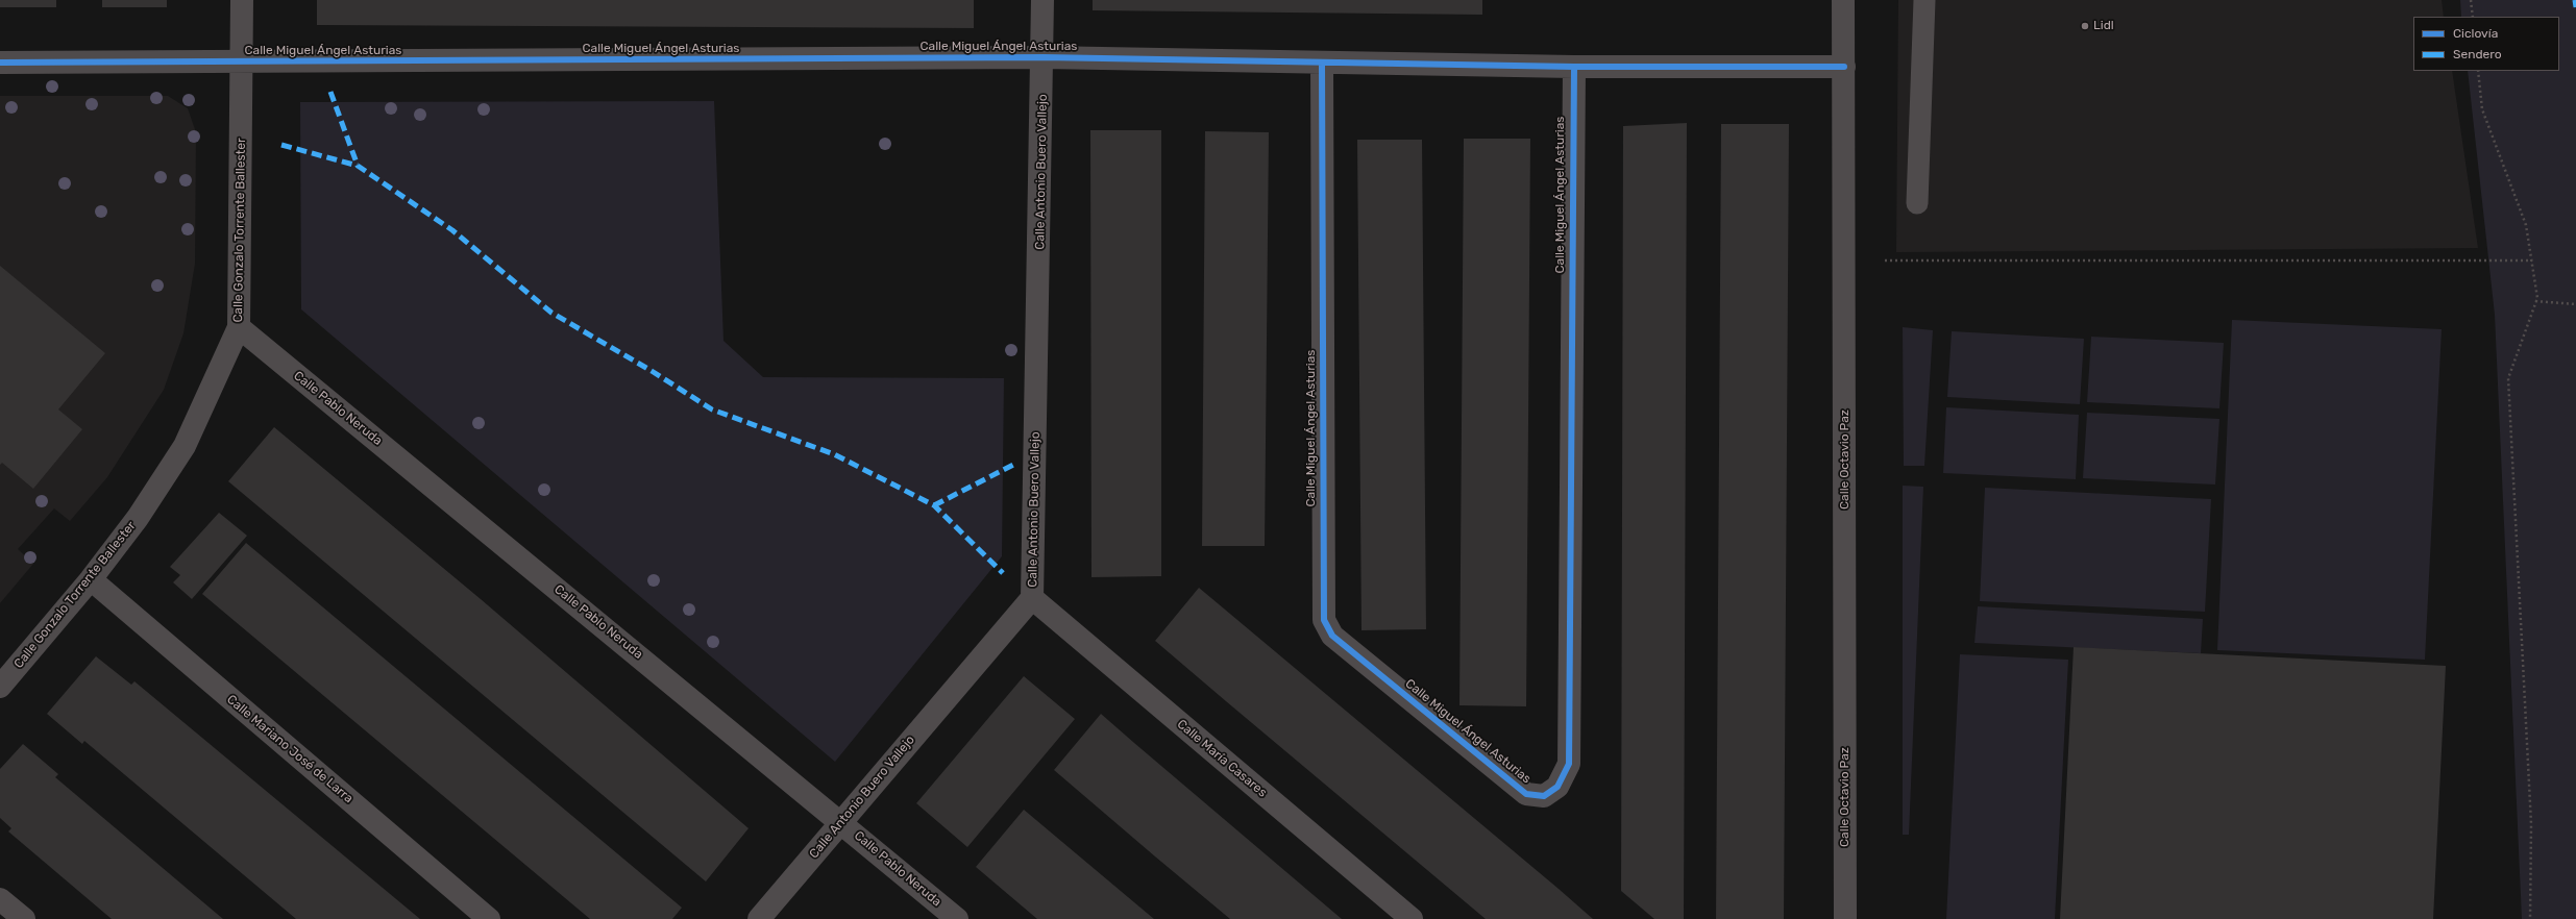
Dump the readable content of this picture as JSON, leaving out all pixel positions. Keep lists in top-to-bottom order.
{
  "streets": {
    "street": [
      "Calle Miguel Ángel Asturias",
      "Calle Antonio Buero Vallejo",
      "Calle Gonzalo Torrente Ballester",
      "Calle Pablo Neruda",
      "Calle Octavio Paz",
      "Calle Mariano José de Larra",
      "Calle María Casares"
    ]
  },
  "crossings": [
    ["Calle Miguel Ángel Asturias", "Calle Antonio Buero Vallejo"],
    ["Calle Miguel Ángel Asturias", "Calle Gonzalo Torrente Ballester"],
    ["Calle Miguel Ángel Asturias", "Calle Octavio Paz"],
    ["Calle Antonio Buero Vallejo", "Calle Pablo Neruda"],
    ["Calle Antonio Buero Vallejo", "Calle María Casares"],
    ["Calle Gonzalo Torrente Ballester", "Calle Pablo Neruda"],
    ["Calle Gonzalo Torrente Ballester", "Calle Mariano José de Larra"]
  ],
  "places": ["Lidl"],
  "legend": ["Ciclovía", "Sendero"]
}
